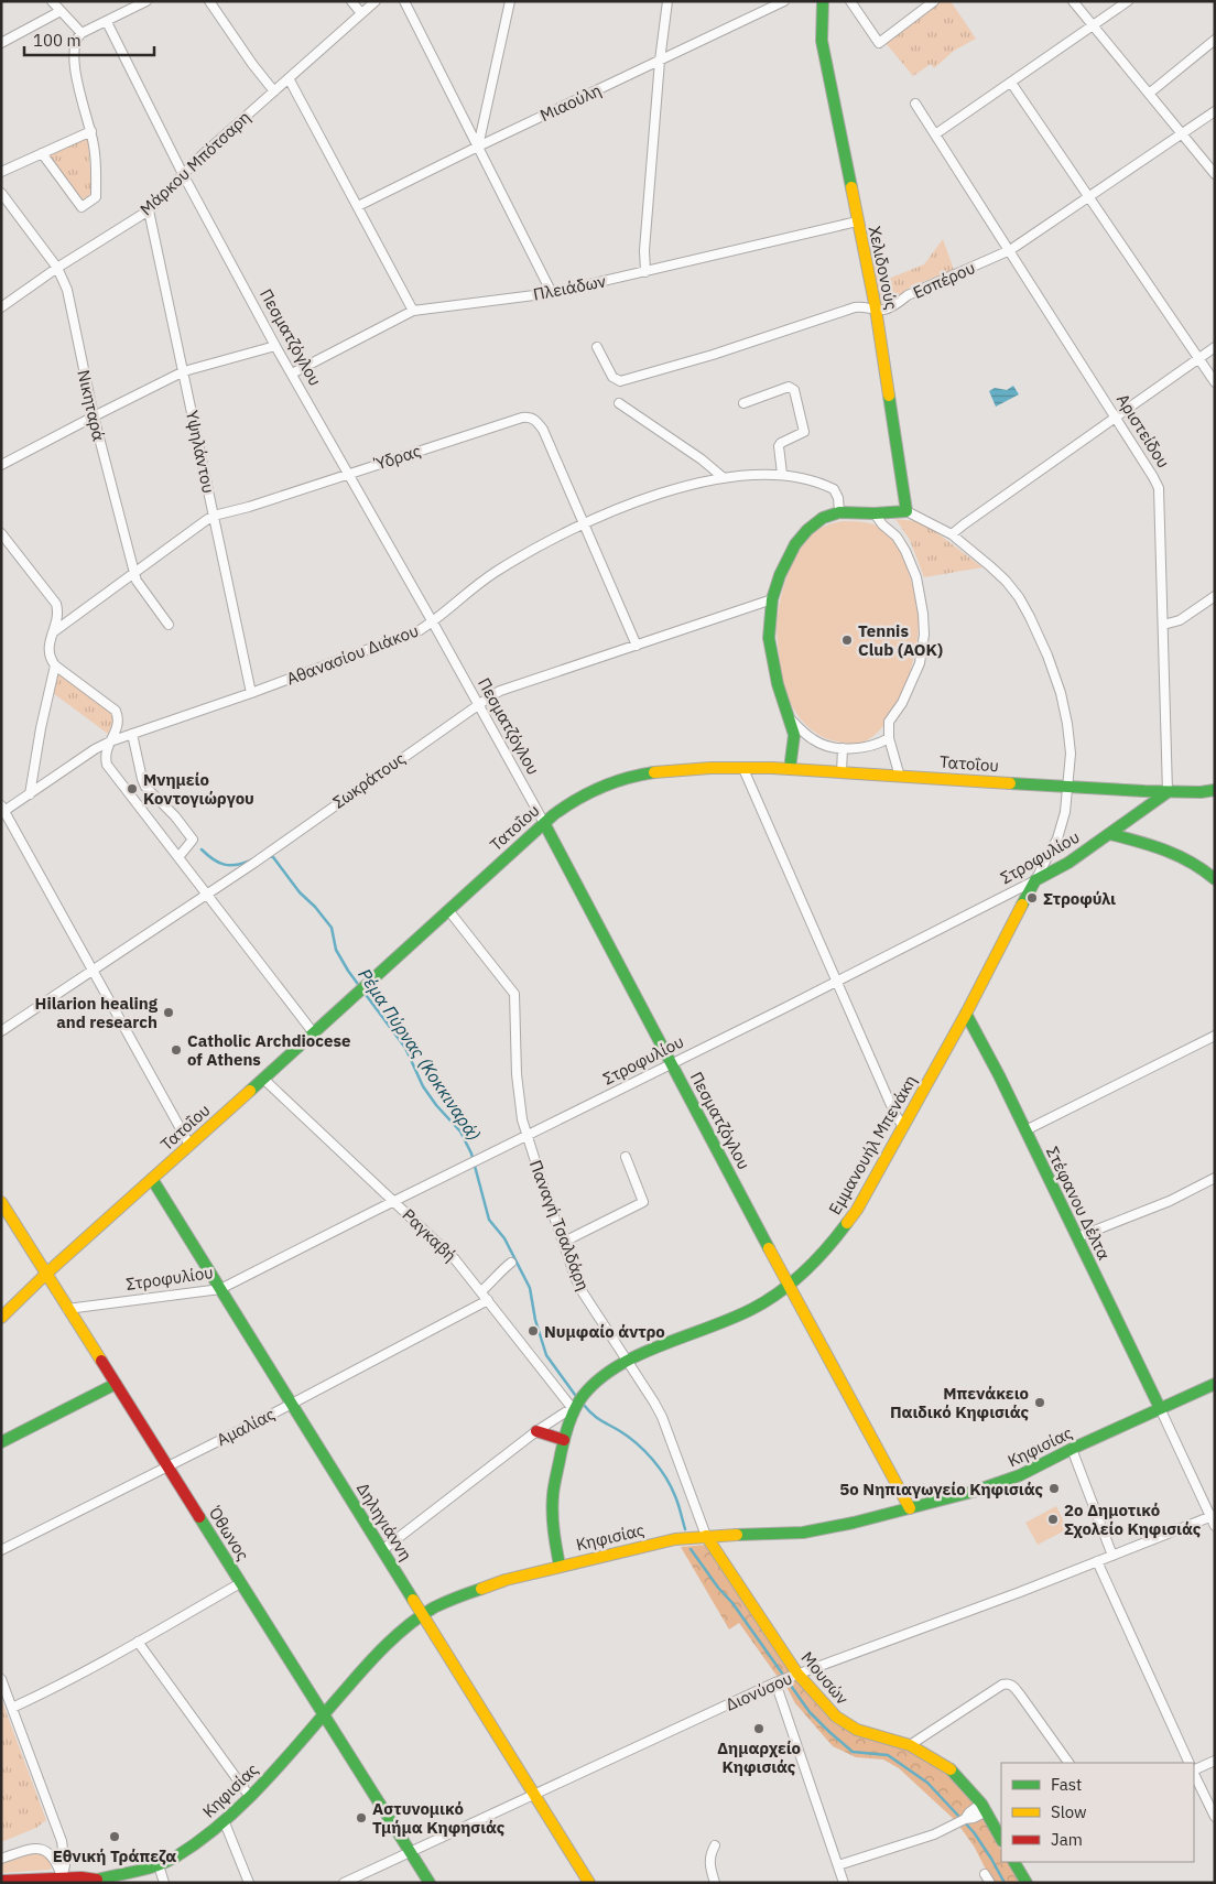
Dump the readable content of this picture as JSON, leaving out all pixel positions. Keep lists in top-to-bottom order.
{
  "streets": {
    "main road": [
      "Χελιδονούς",
      "Πεσματζόγλου",
      "Τατοΐου",
      "Στροφυλίου",
      "Εμμανουήλ Μπενάκη",
      "Στέφανου Δέλτα",
      "Κηφισίας",
      "Δηληγιάννη",
      "Όθωνος",
      "Μουσών"
    ],
    "street": [
      "Μιαούλη",
      "Μάρκου Μπότσαρη",
      "Εσπέρου",
      "Πλειάδων",
      "Νικηταρά",
      "Αριστείδου",
      "Υψηλάντου",
      "Ύδρας",
      "Αθανασίου Διάκου",
      "Σωκράτους",
      "Παναγή Τσαλδάρη",
      "Ραγκαβή",
      "Αμαλίας",
      "Διονύσου"
    ]
  },
  "crossings": [
    ["Μάρκου Μπότσαρη", "Πεσματζόγλου"],
    ["Μάρκου Μπότσαρη", "Νικηταρά"],
    ["Μάρκου Μπότσαρη", "Υψηλάντου"],
    ["Χελιδονούς", "Εσπέρου"],
    ["Χελιδονούς", "Πλειάδων"],
    ["Χελιδονούς", "Εμμανουήλ Μπενάκη"],
    ["Εσπέρου", "Αριστείδου"],
    ["Πλειάδων", "Πεσματζόγλου"],
    ["Πεσματζόγλου", "Ύδρας"],
    ["Πεσματζόγλου", "Αθανασίου Διάκου"],
    ["Πεσματζόγλου", "Τατοΐου"],
    ["Πεσματζόγλου", "Σωκράτους"],
    ["Πεσματζόγλου", "Στροφυλίου"],
    ["Πεσματζόγλου", "Εμμανουήλ Μπενάκη"],
    ["Πεσματζόγλου", "Κηφισίας"],
    ["Νικηταρά", "Ύδρας"],
    ["Αριστείδου", "Τατοΐου"],
    ["Υψηλάντου", "Ύδρας"],
    ["Υψηλάντου", "Αθανασίου Διάκου"],
    ["Ύδρας", "Αθανασίου Διάκου"],
    ["Ύδρας", "Σωκράτους"],
    ["Τατοΐου", "Εμμανουήλ Μπενάκη"],
    ["Τατοΐου", "Παναγή Τσαλδάρη"],
    ["Τατοΐου", "Ραγκαβή"],
    ["Τατοΐου", "Δηληγιάννη"],
    ["Τατοΐου", "Όθωνος"],
    ["Στροφυλίου", "Εμμανουήλ Μπενάκη"],
    ["Στροφυλίου", "Παναγή Τσαλδάρη"],
    ["Στροφυλίου", "Ραγκαβή"],
    ["Στροφυλίου", "Δηληγιάννη"],
    ["Στροφυλίου", "Όθωνος"],
    ["Εμμανουήλ Μπενάκη", "Στέφανου Δέλτα"],
    ["Εμμανουήλ Μπενάκη", "Παναγή Τσαλδάρη"],
    ["Εμμανουήλ Μπενάκη", "Ραγκαβή"],
    ["Εμμανουήλ Μπενάκη", "Κηφισίας"],
    ["Στέφανου Δέλτα", "Κηφισίας"],
    ["Παναγή Τσαλδάρη", "Κηφισίας"],
    ["Παναγή Τσαλδάρη", "Μουσών"],
    ["Ραγκαβή", "Αμαλίας"],
    ["Αμαλίας", "Δηληγιάννη"],
    ["Αμαλίας", "Όθωνος"],
    ["Κηφισίας", "Δηληγιάννη"],
    ["Κηφισίας", "Όθωνος"],
    ["Κηφισίας", "Μουσών"],
    ["Δηληγιάννη", "Διονύσου"],
    ["Όθωνος", "Διονύσου"],
    ["Μουσών", "Διονύσου"]
  ],
  "water": ["Ρέμα Πύρνας (Κοκκιναρά)"],
  "places": [
    "Tennis Club (AOK)",
    "Μνημείο Κοντογιώργου",
    "Στροφύλι",
    "Hilarion healing and research",
    "Catholic Archdiocese of Athens",
    "Νυμφαίο άντρο",
    "Μπενάκειο Παιδικό Κηφισιάς",
    "5ο Νηπιαγωγείο Κηφισιάς",
    "2ο Δημοτικό Σχολείο Κηφισιάς",
    "Δημαρχείο Κηφισιάς",
    "Αστυνομικό Τμήμα Κηφησιάς",
    "Εθνική Τράπεζα"
  ],
  "legend": ["Fast", "Slow", "Jam"],
  "scale_bar": "100 m"
}
